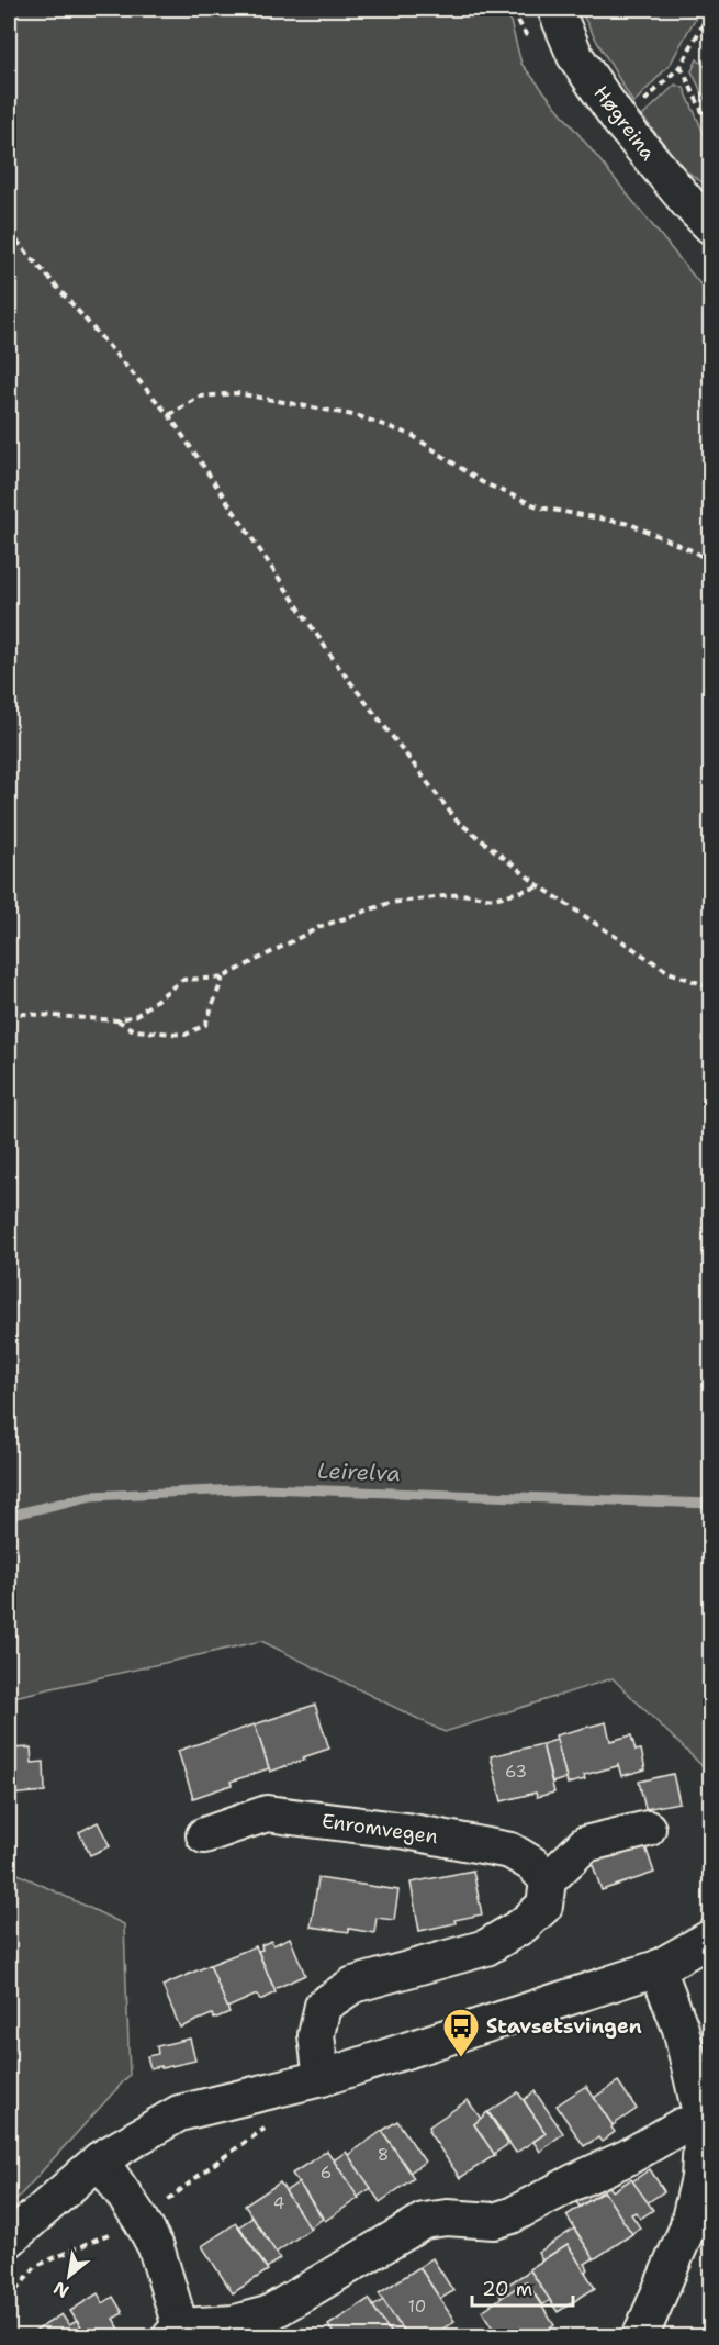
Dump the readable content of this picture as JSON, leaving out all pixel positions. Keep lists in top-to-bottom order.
{
  "streets": {
    "street": ["Høgreina", "Enromvegen"]
  },
  "water": ["Leirelva"],
  "places": {
    "bus stop": ["Stavsetsvingen"]
  },
  "house_numbers": [
    "63",
    "8",
    "6",
    "4",
    "10"
  ],
  "scale_bar": "20 m",
  "north": "bottom left"
}
